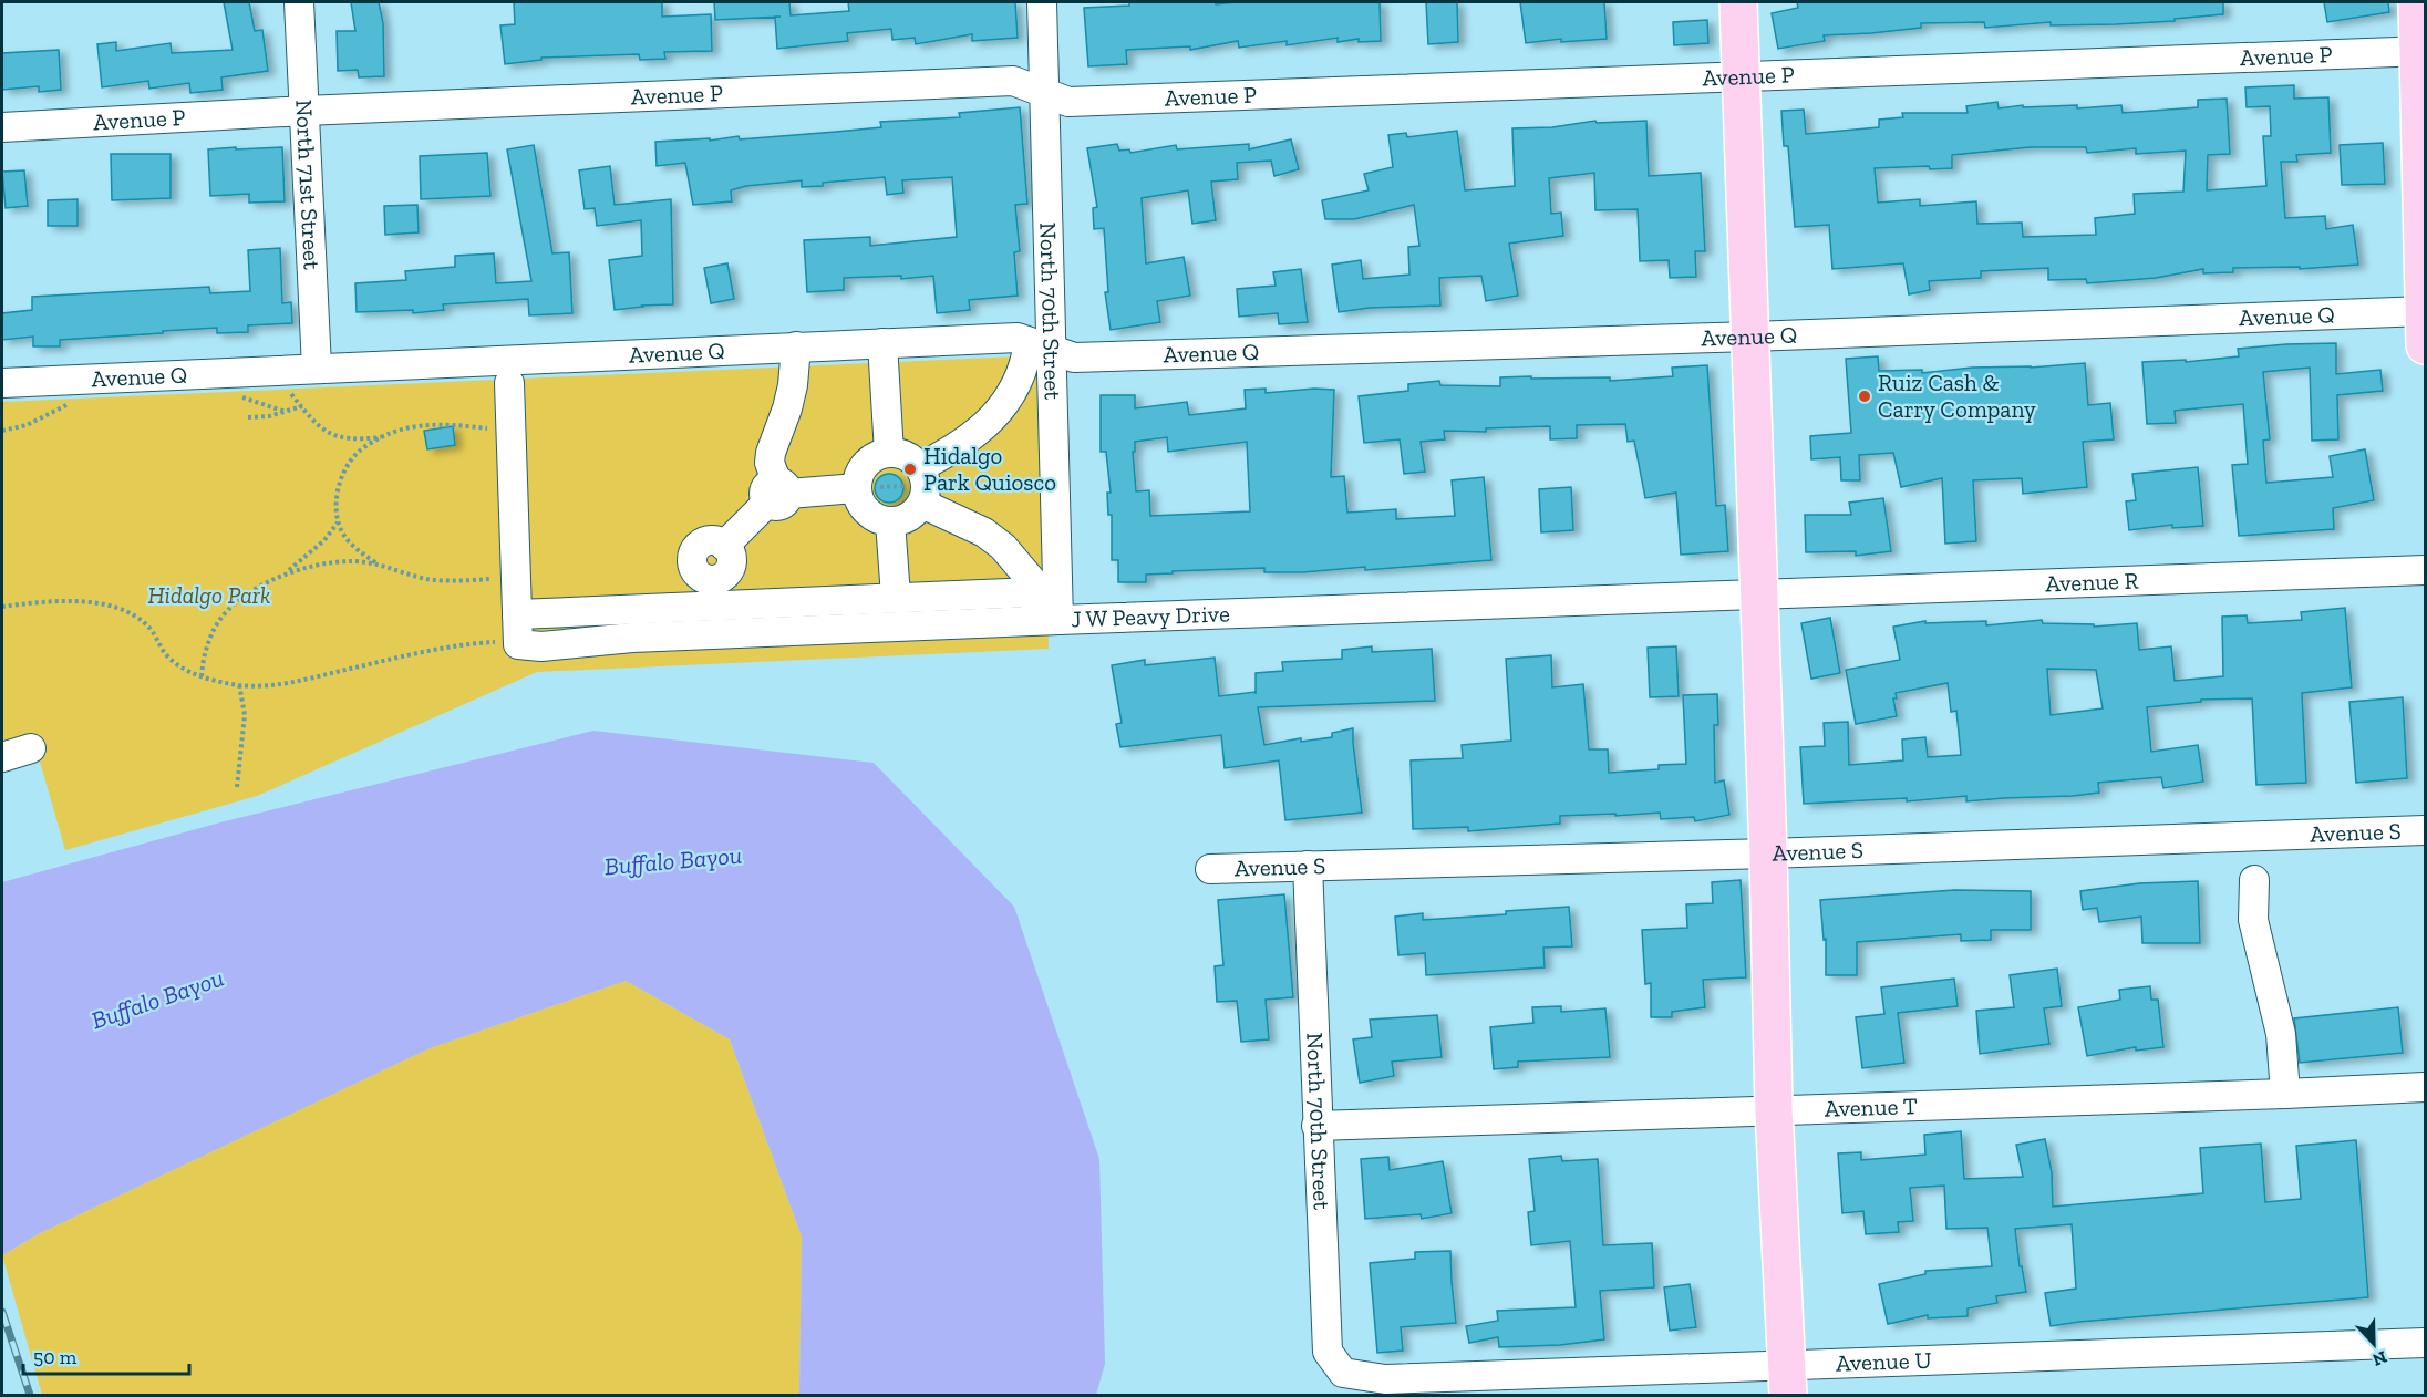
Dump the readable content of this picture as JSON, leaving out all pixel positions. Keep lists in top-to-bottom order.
{
  "streets": {
    "street": [
      "Avenue P",
      "North 71st Street",
      "North 70th Street",
      "Avenue Q",
      "Avenue R",
      "J W Peavy Drive",
      "Avenue S",
      "Avenue T",
      "Avenue U"
    ]
  },
  "crossings": [
    ["Avenue P", "North 71st Street"],
    ["Avenue P", "North 70th Street"],
    ["North 71st Street", "Avenue Q"],
    ["North 70th Street", "Avenue Q"],
    ["North 70th Street", "J W Peavy Drive"],
    ["North 70th Street", "Avenue S"],
    ["North 70th Street", "Avenue T"],
    ["North 70th Street", "Avenue U"],
    ["Avenue R", "J W Peavy Drive"]
  ],
  "water": ["Buffalo Bayou"],
  "parks": ["Hidalgo Park"],
  "places": ["Ruiz Cash & Carry Company", "Hidalgo Park Quiosco"],
  "scale_bar": "50 m",
  "north": "bottom"
}
